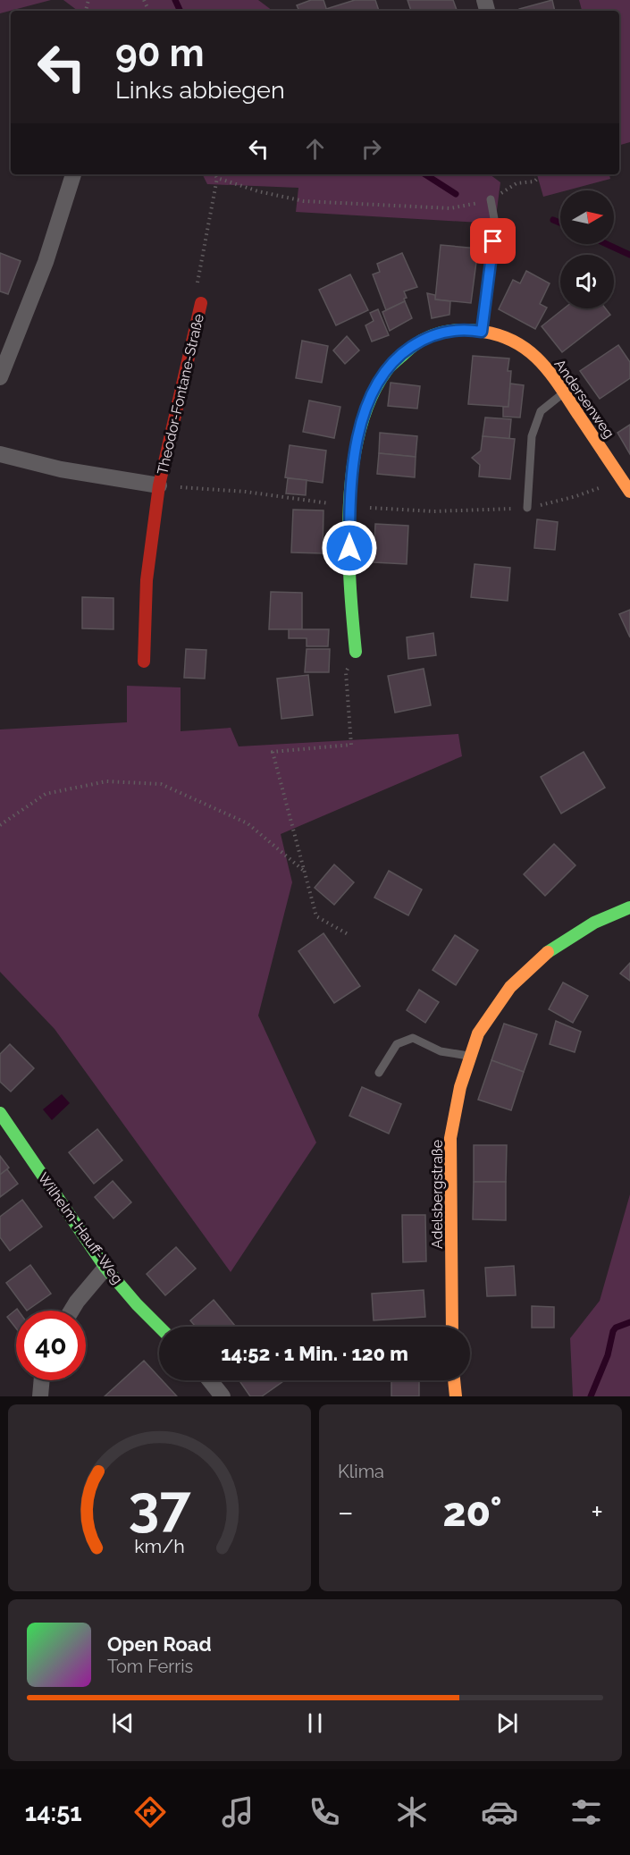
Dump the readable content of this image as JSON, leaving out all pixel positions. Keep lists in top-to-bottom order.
{
  "streets": {
    "street": [
      "Theodor-Fontane-Straße",
      "Andersenweg",
      "Adelsbergstraße",
      "Wilhelm-Hauff-Weg"
    ]
  },
  "north": "right",
  "page": {
    "turn": ["90 m", "Links abbiegen"],
    "limit": "40",
    "trip": "14:52 · 1 Min. · 120 m",
    "tile": "Klima",
    "heat": ["−", "20°", "+"],
    "song": ["Open Road", "Tom Ferris"],
    "tabs": "14:51",
    "gauge": ["37", "km/h"]
  }
}
